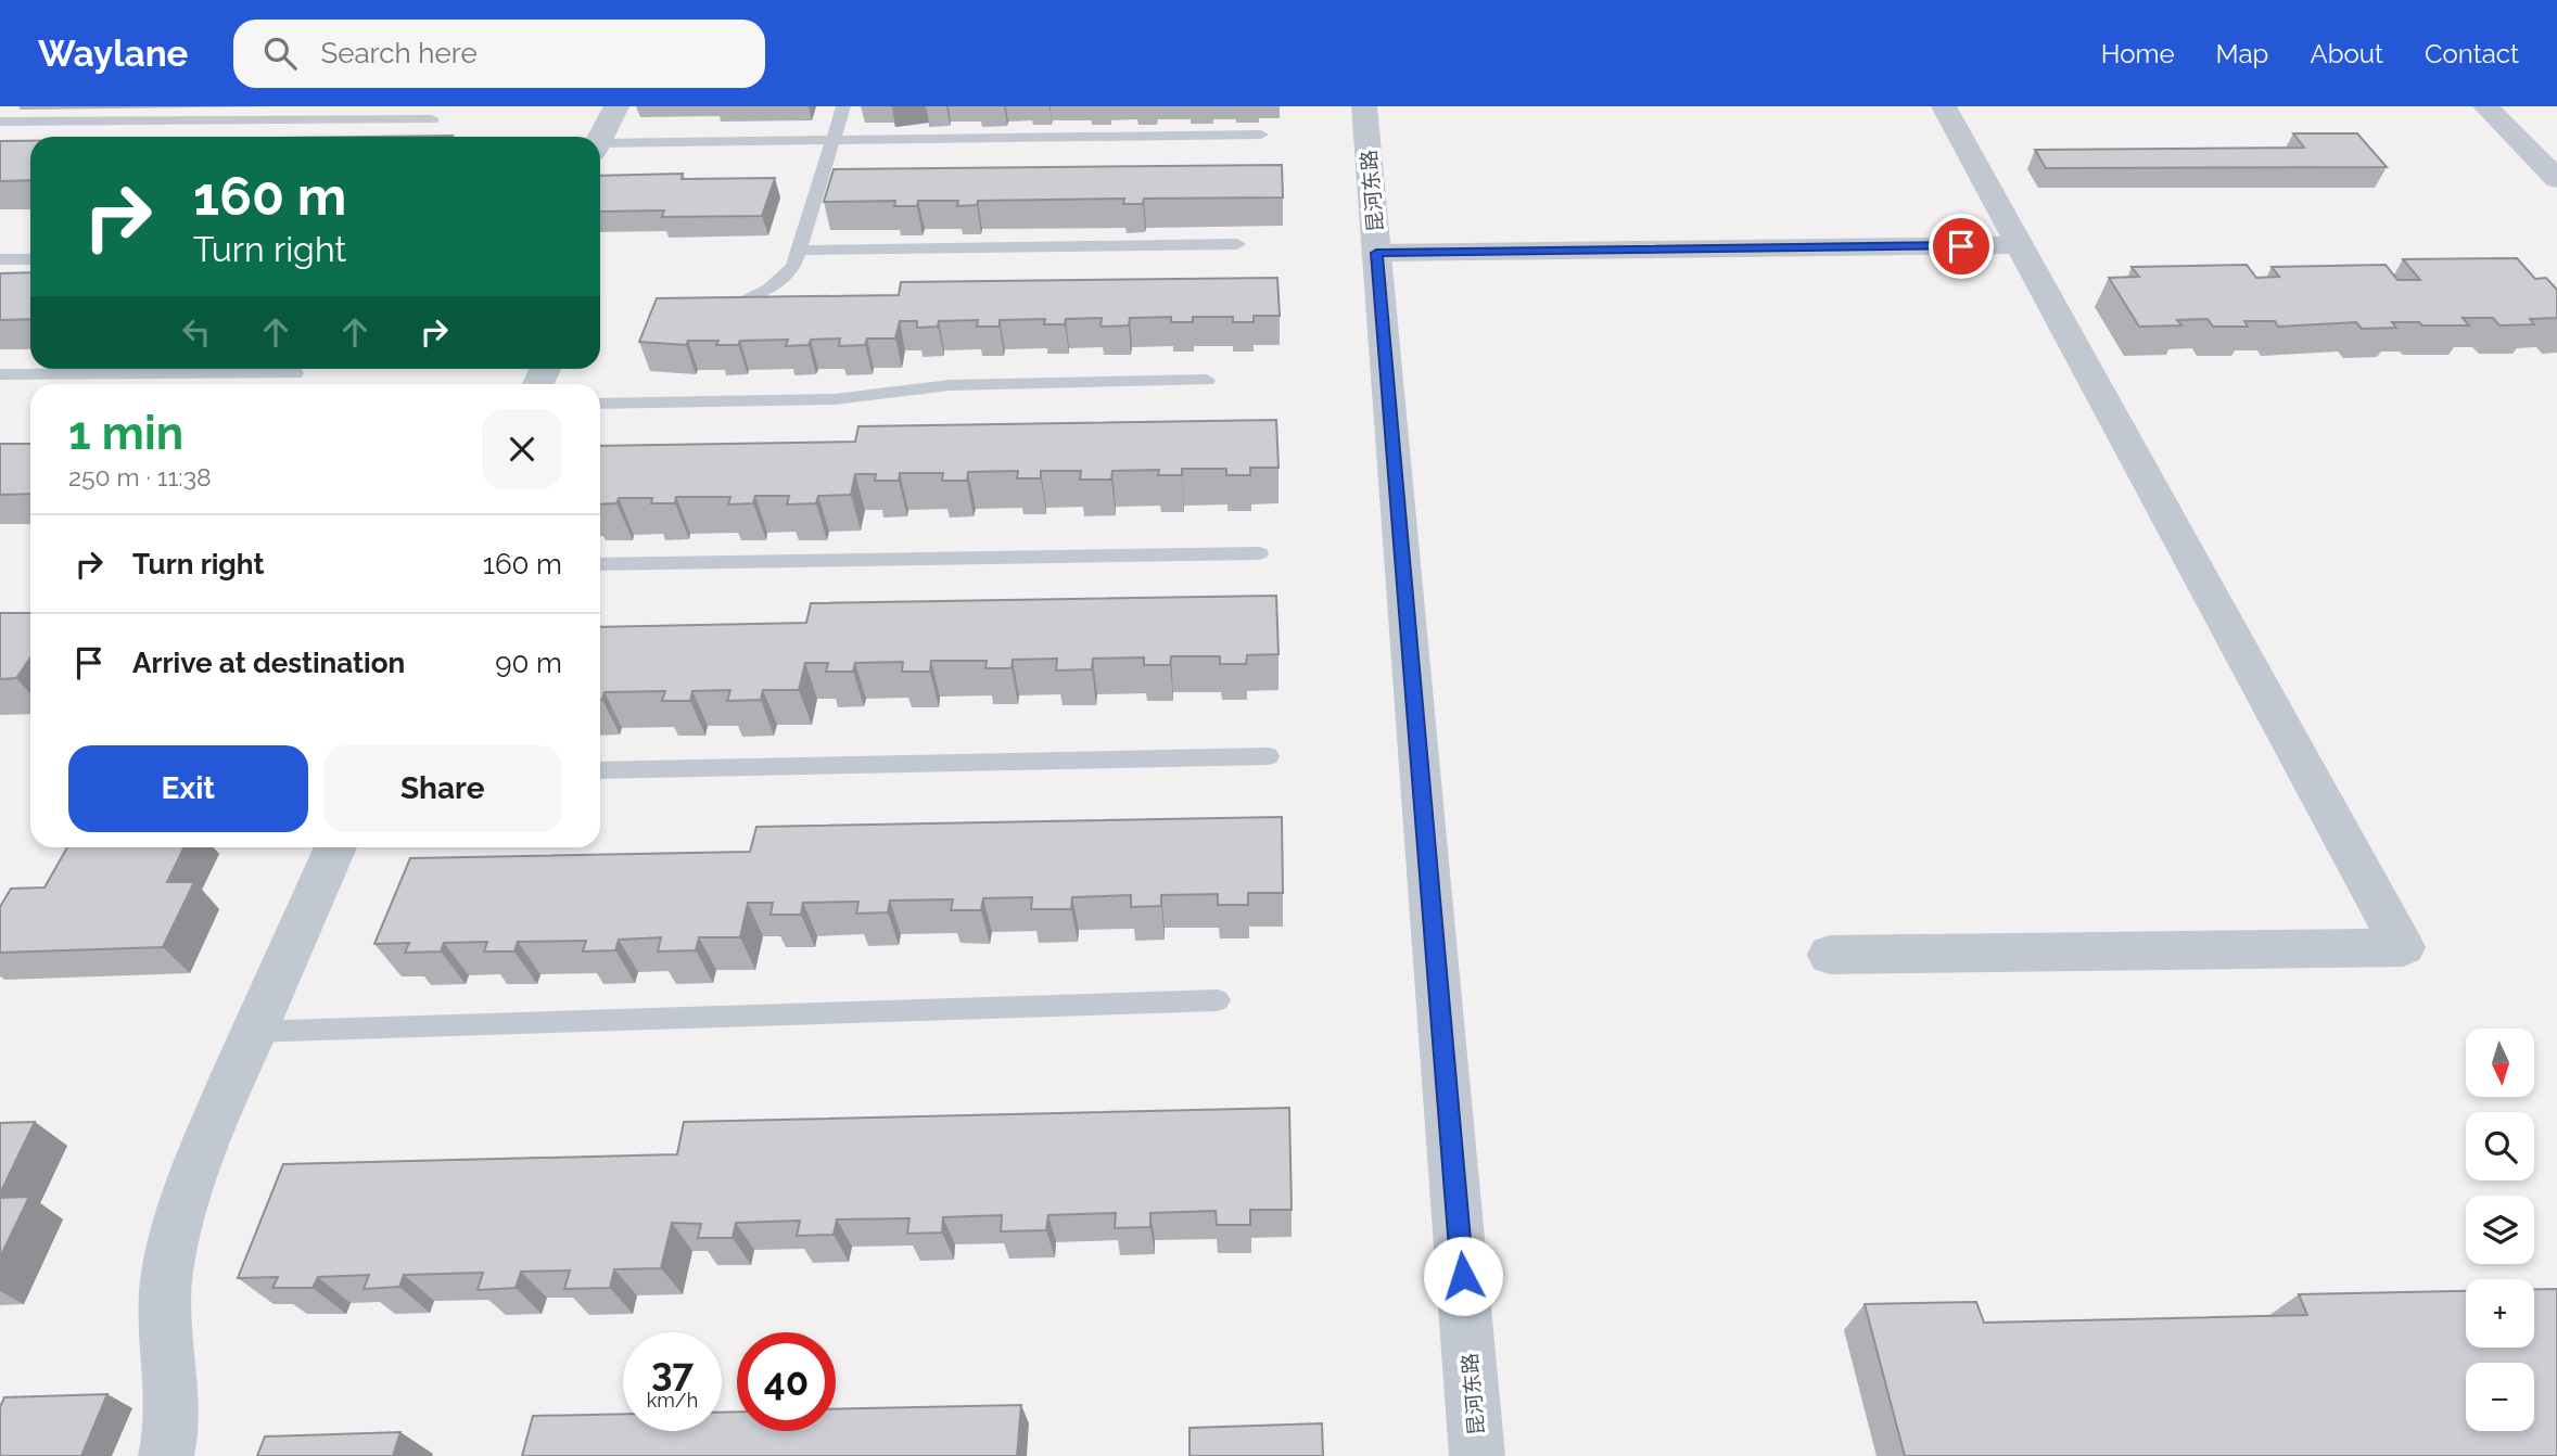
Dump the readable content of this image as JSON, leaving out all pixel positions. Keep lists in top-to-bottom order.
{
  "streets": {
    "street": ["昆河东路"]
  },
  "north": "bottom",
  "page": {
    "header": "Waylane",
    "search": "Search here",
    "nav": [
      "Home",
      "Map",
      "About",
      "Contact"
    ],
    "turn": ["160 m", "Turn right"],
    "heading": ["1 min", "250 m · 11:38"],
    "list": [
      {
        "name": "Turn right",
        "value": "160 m"
      },
      {
        "name": "Arrive at destination",
        "value": "90 m"
      }
    ],
    "buttons": ["Exit", "Share"],
    "map_buttons": ["+", "−"],
    "speed": "37 km/h",
    "limit": "40"
  }
}
